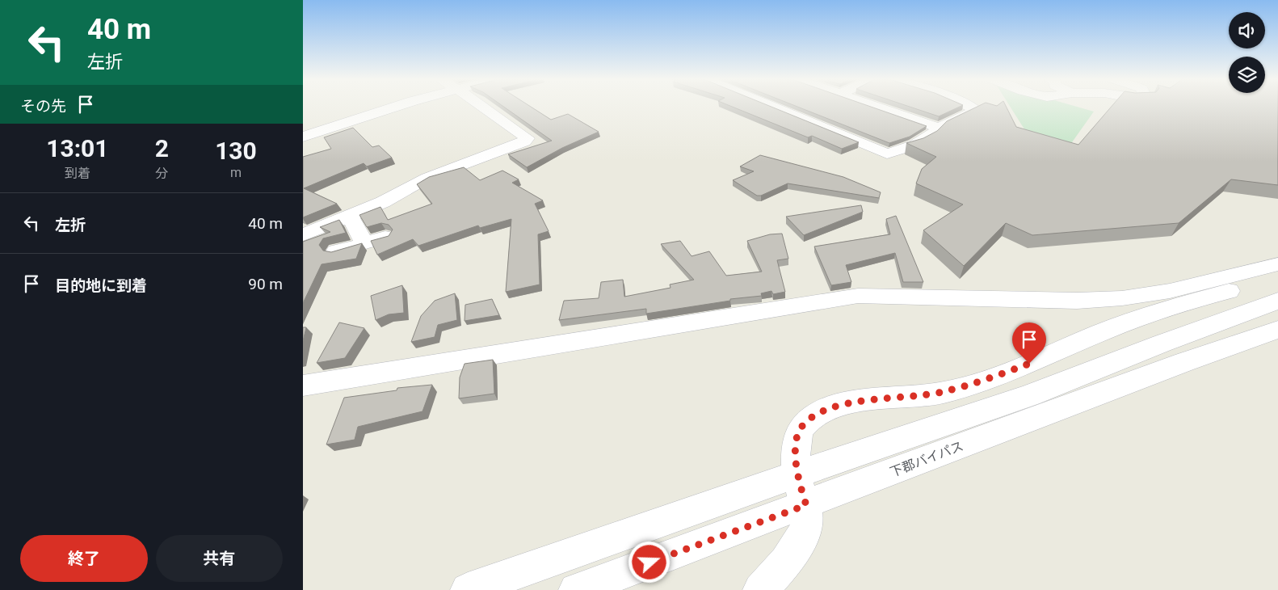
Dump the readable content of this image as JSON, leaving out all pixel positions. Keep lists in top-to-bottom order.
{
  "streets": {
    "street": ["下郡バイパス"]
  },
  "page": {
    "turn": ["40 m", "左折"],
    "then": "その先",
    "eta": [
      "13:01",
      "到着",
      "2",
      "分",
      "130",
      "m"
    ],
    "list": [
      {
        "name": "左折",
        "value": "40 m"
      },
      {
        "name": "目的地に到着",
        "value": "90 m"
      }
    ],
    "buttons": ["終了", "共有"]
  }
}
